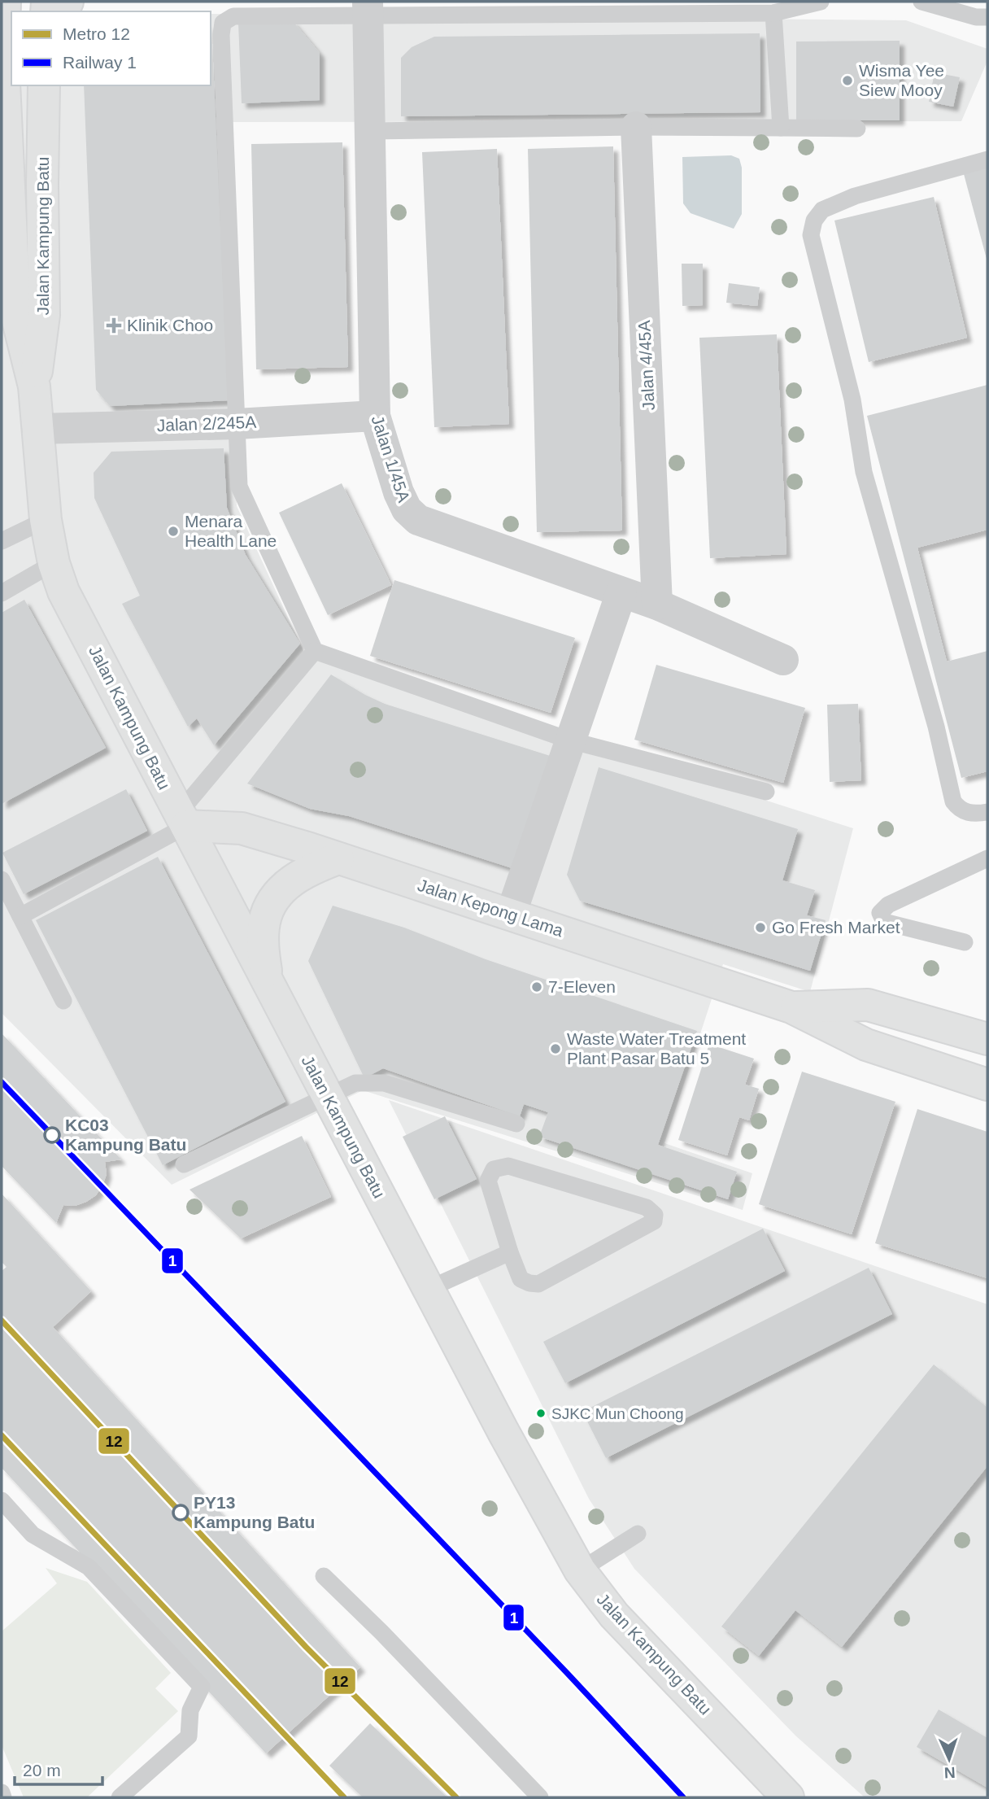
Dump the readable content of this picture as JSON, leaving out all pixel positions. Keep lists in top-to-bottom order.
{
  "streets": {
    "street": [
      "Jalan Kampung Batu",
      "Jalan 4/45A",
      "Jalan 2/245A",
      "Jalan 1/45A",
      "Jalan Kepong Lama"
    ]
  },
  "crossings": [
    ["Jalan Kampung Batu", "Jalan 2/245A"],
    ["Jalan Kampung Batu", "Jalan Kepong Lama"],
    ["Jalan 4/45A", "Jalan 1/45A"],
    ["Jalan 2/245A", "Jalan 1/45A"]
  ],
  "places": {
    "other": [
      "Wisma Yee Siew Mooy",
      "Menara Health Lane",
      "Go Fresh Market",
      "7-Eleven",
      "Waste Water Treatment Plant Pasar Batu 5",
      "KC03 Kampung Batu",
      "SJKC Mun Choong",
      "PY13 Kampung Batu"
    ],
    "health": ["Klinik Choo"]
  },
  "lines": ["rail line 1", "metro line 12"],
  "legend": ["Metro 12", "Railway 1"],
  "scale_bar": "20 m",
  "north": "bottom"
}
